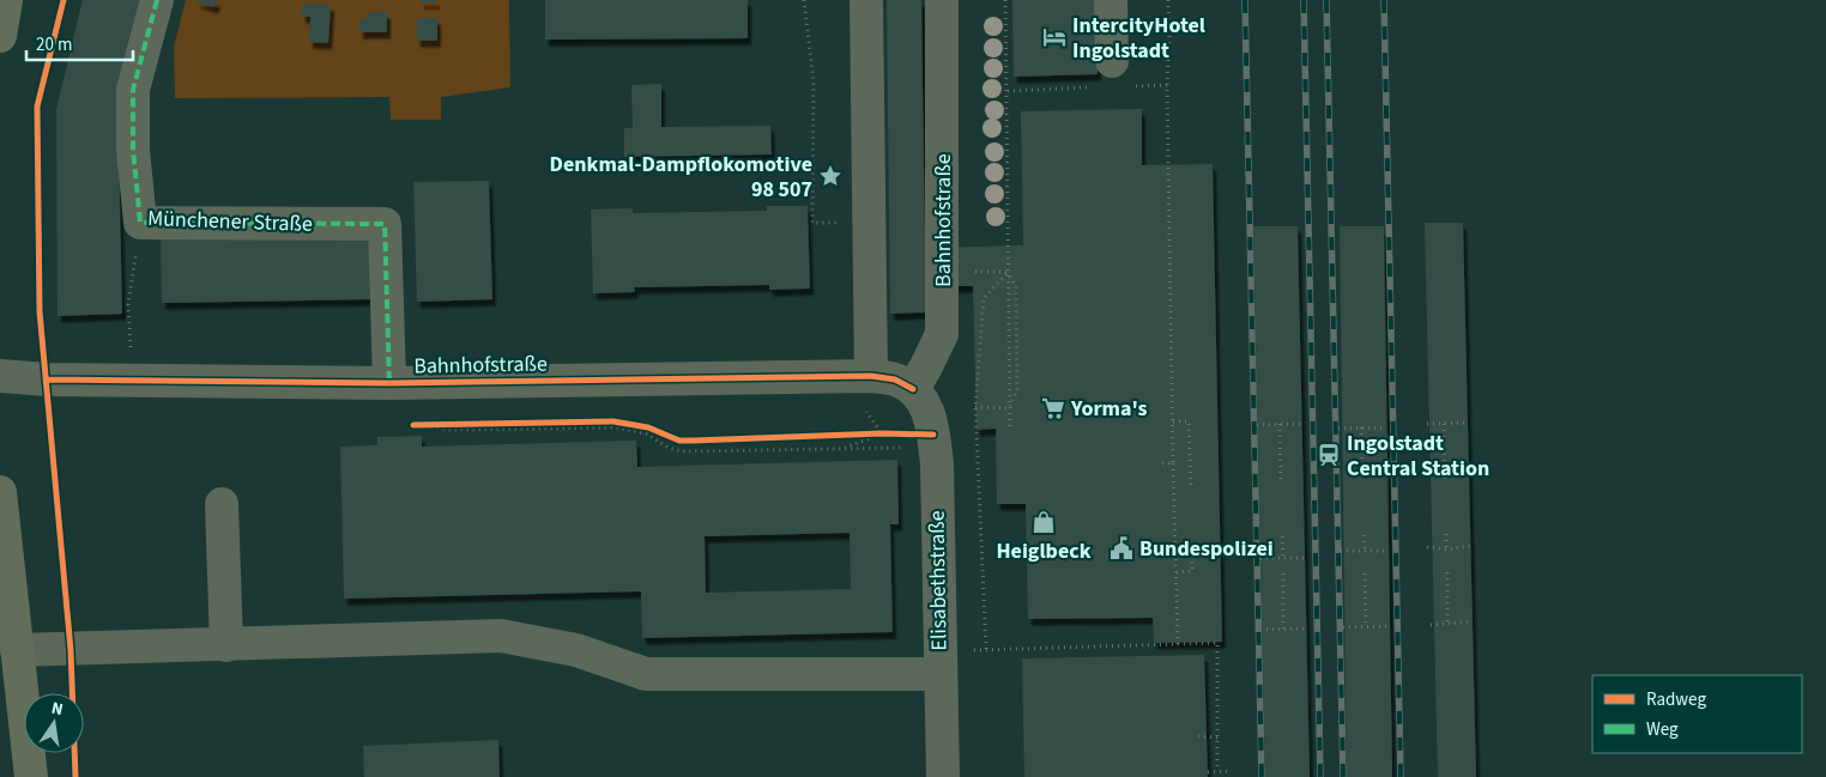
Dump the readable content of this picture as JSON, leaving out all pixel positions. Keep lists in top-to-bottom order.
{
  "streets": {
    "street": ["Bahnhofstraße", "Münchener Straße", "Elisabethstraße"]
  },
  "crossings": [
    ["Bahnhofstraße", "Münchener Straße"],
    ["Bahnhofstraße", "Elisabethstraße"]
  ],
  "places": {
    "hotel": ["IntercityHotel Ingolstadt"],
    "place": ["Denkmal-Dampflokomotive 98 507"],
    "supermarket": ["Yorma's"],
    "station": ["Ingolstadt Central Station"],
    "shop": ["Heiglbeck"],
    "public building": ["Bundespolizei"]
  },
  "legend": ["Radweg", "Weg"],
  "scale_bar": "20 m",
  "north": "top"
}
